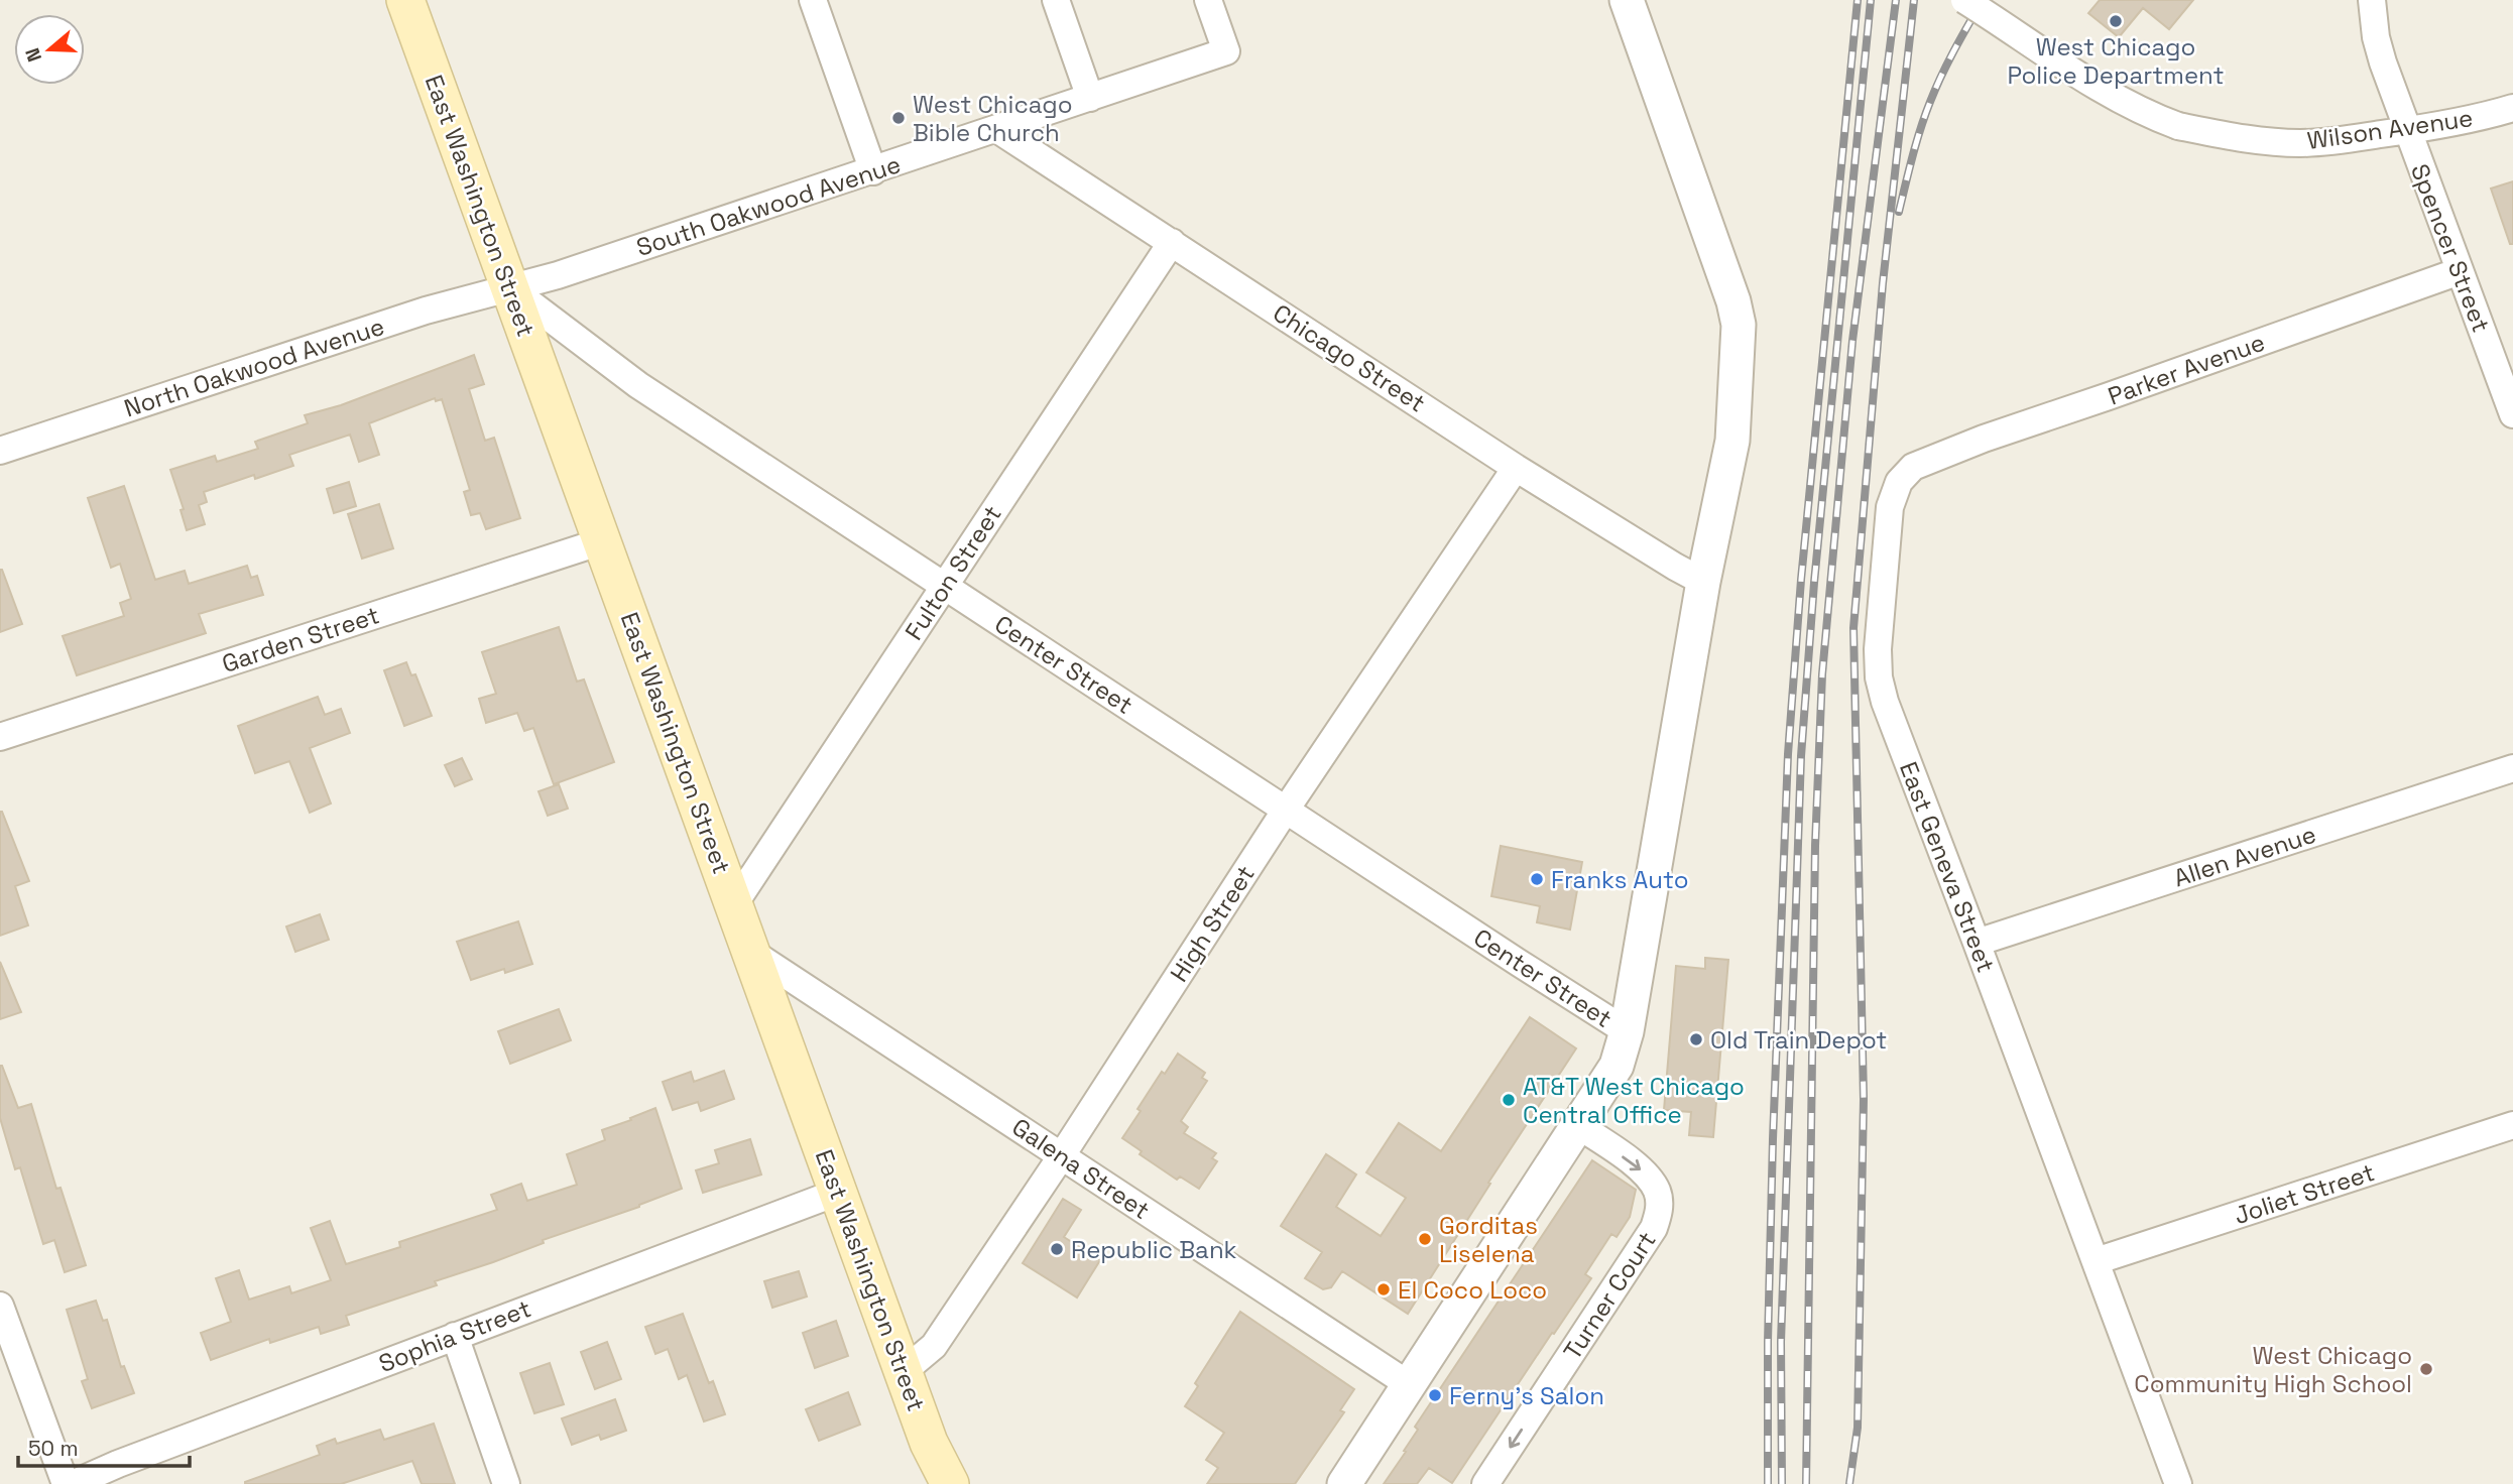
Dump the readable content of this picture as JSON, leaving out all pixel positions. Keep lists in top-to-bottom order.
{
  "streets": {
    "main road": ["East Washington Street"],
    "street": [
      "Wilson Avenue",
      "South Oakwood Avenue",
      "Spencer Street",
      "Chicago Street",
      "North Oakwood Avenue",
      "Parker Avenue",
      "Fulton Street",
      "Garden Street",
      "Center Street",
      "Allen Avenue",
      "East Geneva Street",
      "High Street",
      "Galena Street",
      "Joliet Street",
      "Turner Court",
      "Sophia Street"
    ]
  },
  "crossings": [
    ["Wilson Avenue", "Spencer Street"],
    ["East Washington Street", "South Oakwood Avenue"],
    ["East Washington Street", "North Oakwood Avenue"],
    ["East Washington Street", "Fulton Street"],
    ["East Washington Street", "Garden Street"],
    ["East Washington Street", "Center Street"],
    ["East Washington Street", "High Street"],
    ["East Washington Street", "Galena Street"],
    ["East Washington Street", "Sophia Street"],
    ["South Oakwood Avenue", "Chicago Street"],
    ["South Oakwood Avenue", "North Oakwood Avenue"],
    ["South Oakwood Avenue", "Center Street"],
    ["Spencer Street", "Parker Avenue"],
    ["Chicago Street", "Fulton Street"],
    ["Chicago Street", "High Street"],
    ["North Oakwood Avenue", "Center Street"],
    ["Parker Avenue", "East Geneva Street"],
    ["Fulton Street", "Center Street"],
    ["Center Street", "High Street"],
    ["Allen Avenue", "East Geneva Street"],
    ["East Geneva Street", "Joliet Street"],
    ["High Street", "Galena Street"]
  ],
  "places": [
    "West Chicago Police Department",
    "West Chicago Bible Church",
    "Franks Auto",
    "Old Train Depot",
    "AT&T West Chicago Central Office",
    "Gorditas Liselena",
    "Republic Bank",
    "El Coco Loco",
    "West Chicago Community High School",
    "Ferny's Salon"
  ],
  "scale_bar": "50 m",
  "north": "left"
}
